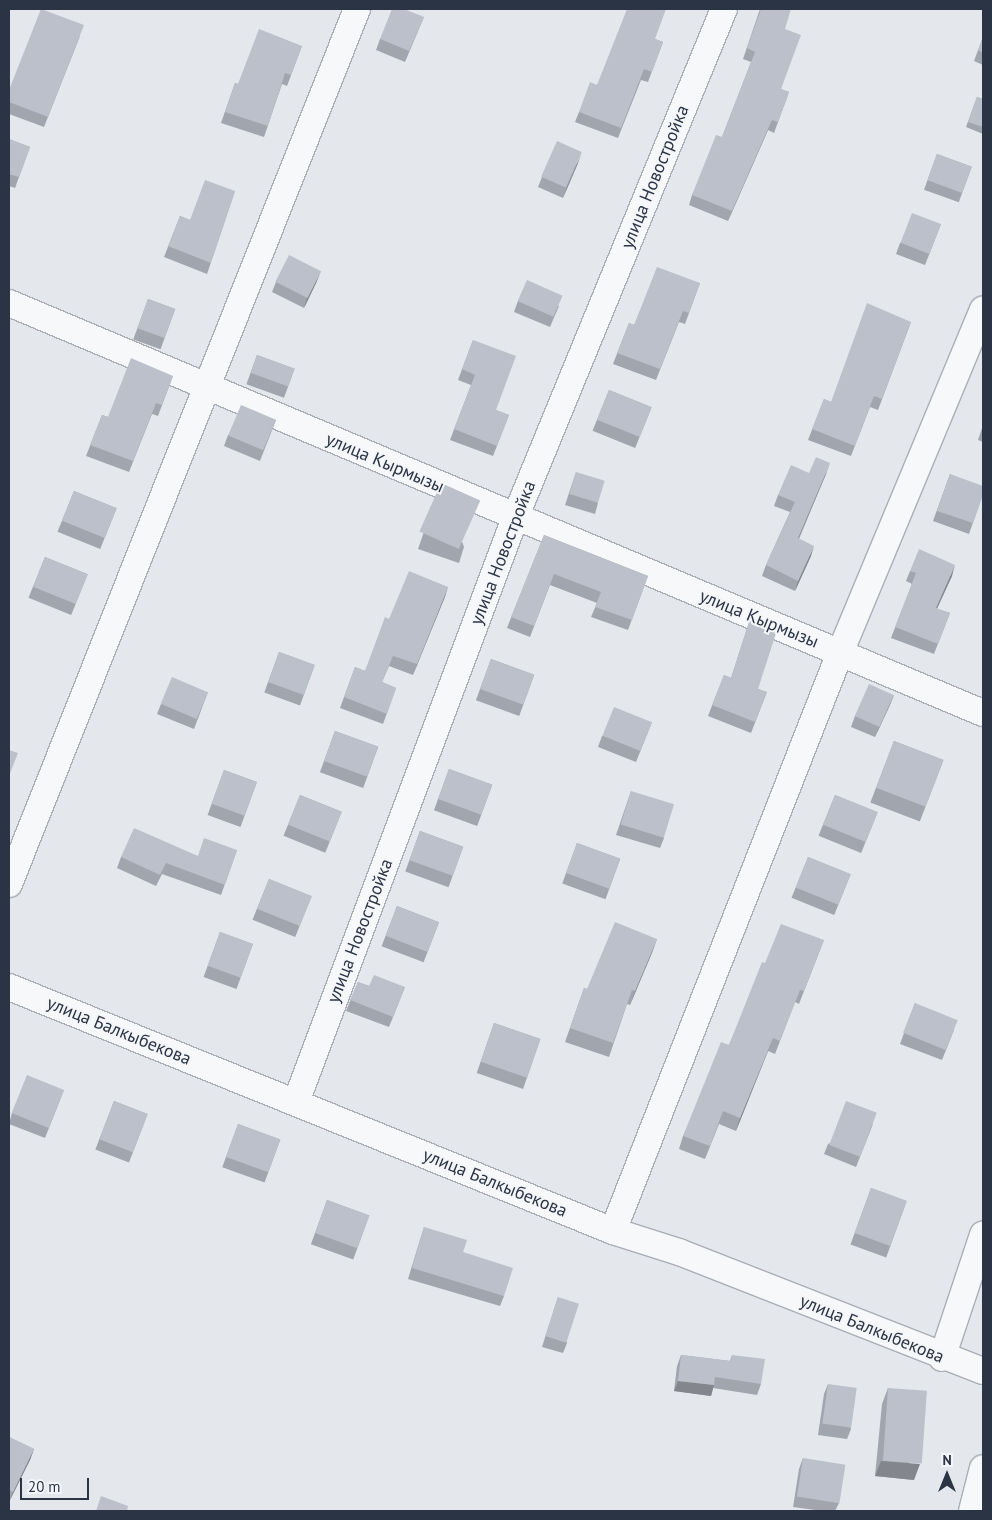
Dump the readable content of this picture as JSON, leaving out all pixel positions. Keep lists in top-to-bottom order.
{
  "streets": {
    "street": ["улица Новостройка", "улица Кырмызы", "улица Балкыбекова"]
  },
  "crossings": [
    ["улица Новостройка", "улица Кырмызы"],
    ["улица Новостройка", "улица Балкыбекова"]
  ],
  "scale_bar": "20 m",
  "north": "top"
}
